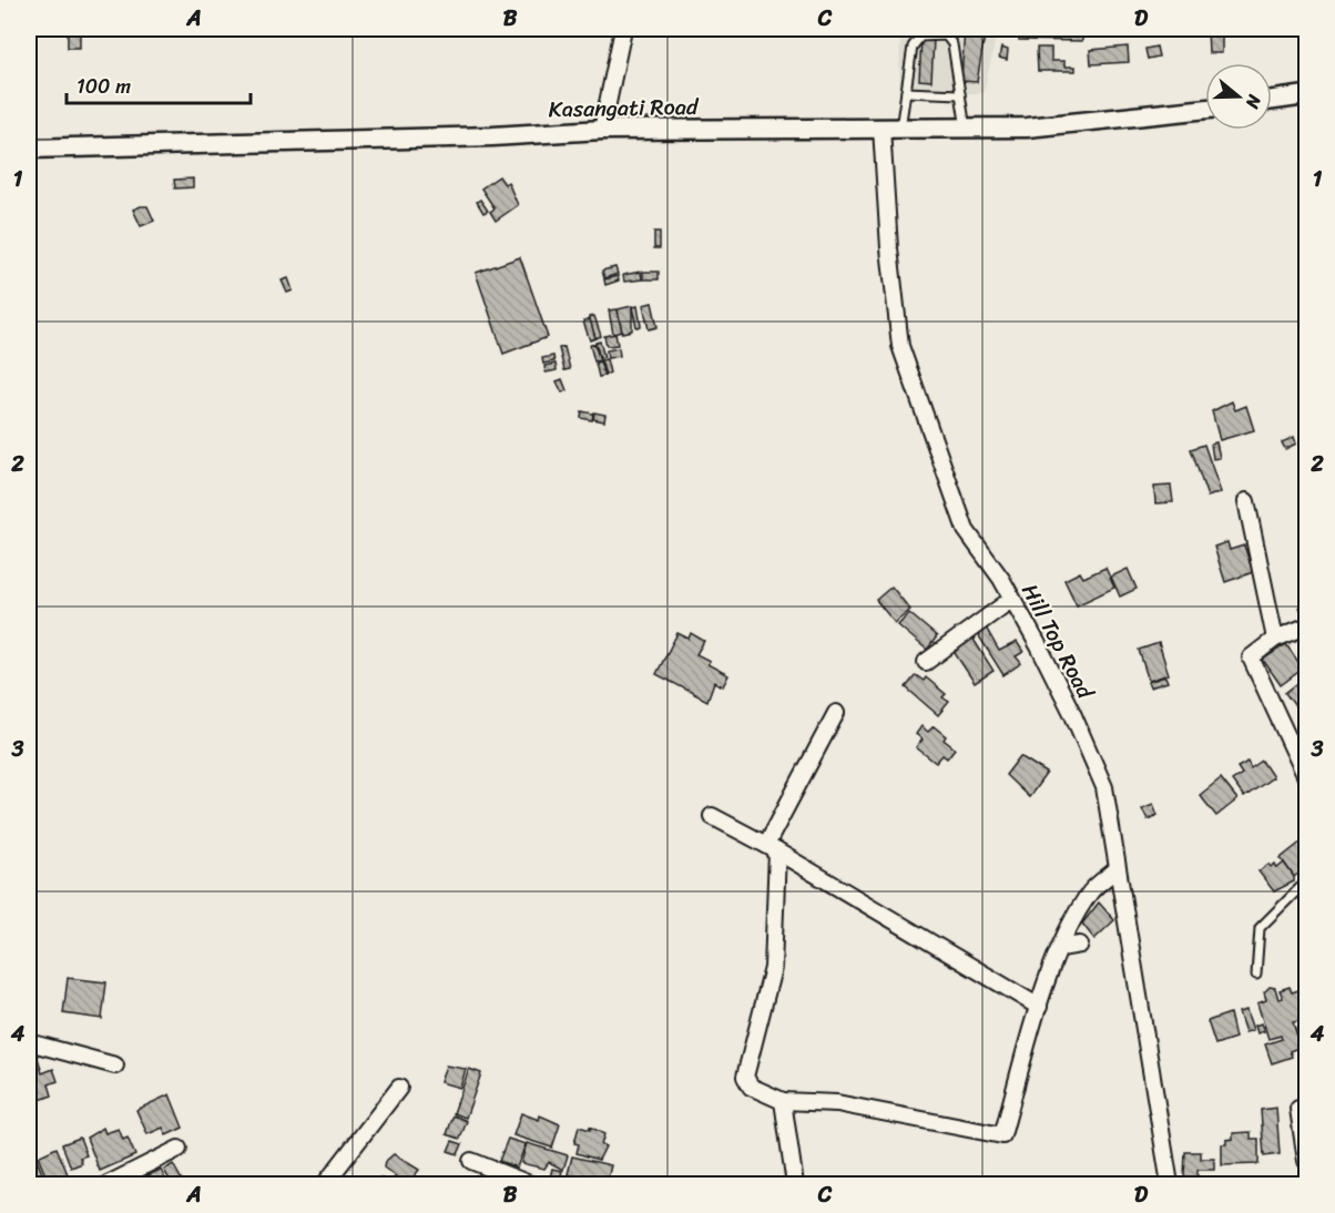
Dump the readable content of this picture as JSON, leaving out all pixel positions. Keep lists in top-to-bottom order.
{
  "streets": {
    "street": ["Kasangati Road", "Hill Top Road"]
  },
  "crossings": [
    ["Kasangati Road", "Hill Top Road"]
  ],
  "scale_bar": "100 m",
  "north": "right",
  "grid": {
    "columns": [
      "A",
      "B",
      "C",
      "D"
    ],
    "rows": [
      "1",
      "2",
      "3",
      "4"
    ]
  }
}
